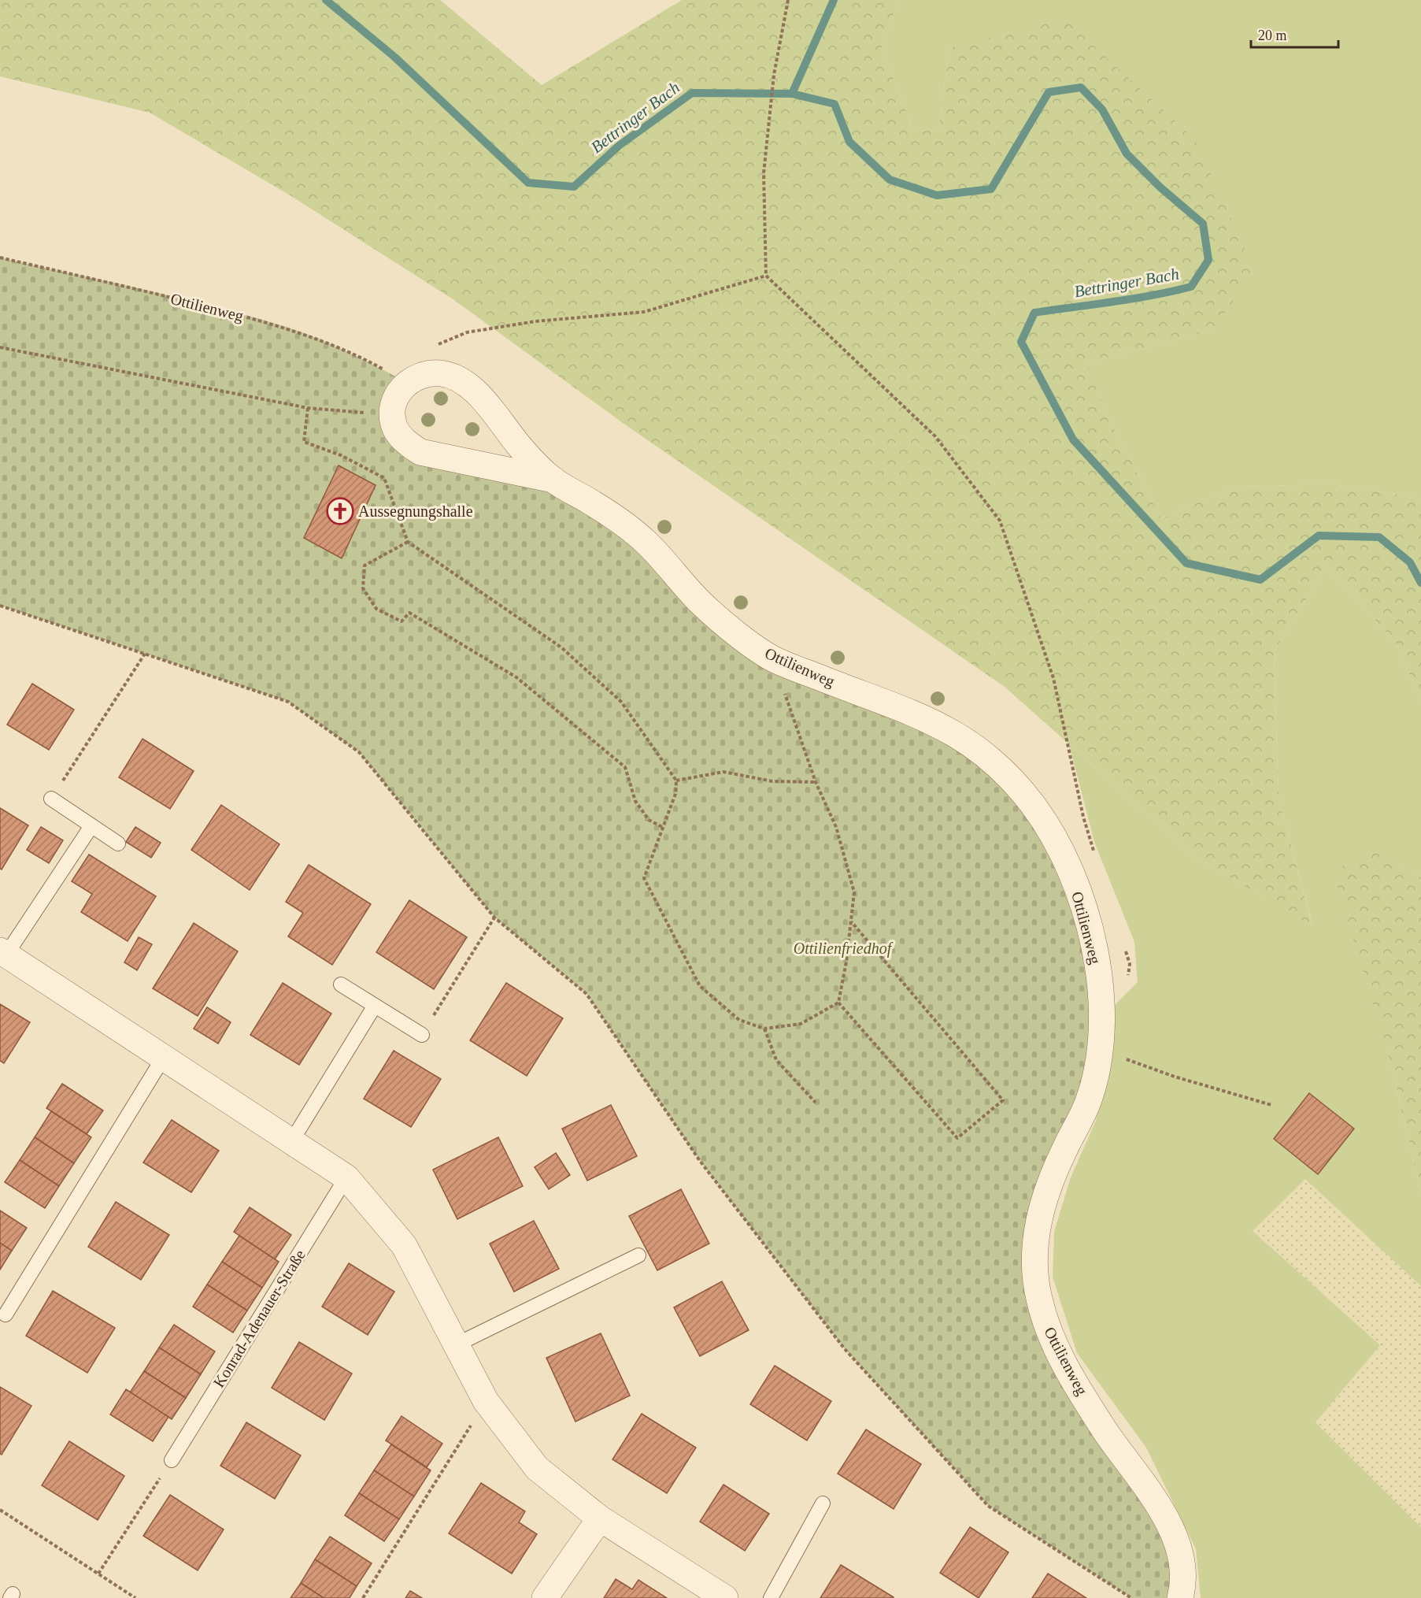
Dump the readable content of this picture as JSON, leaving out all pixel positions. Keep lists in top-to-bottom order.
{
  "streets": {
    "street": ["Ottilienweg"],
    "lane": ["Konrad-Adenauer-Straße"]
  },
  "water": ["Bettringer Bach"],
  "parks": ["Ottilienfriedhof"],
  "places": {
    "church": ["Aussegnungshalle"]
  },
  "scale_bar": "20 m"
}
